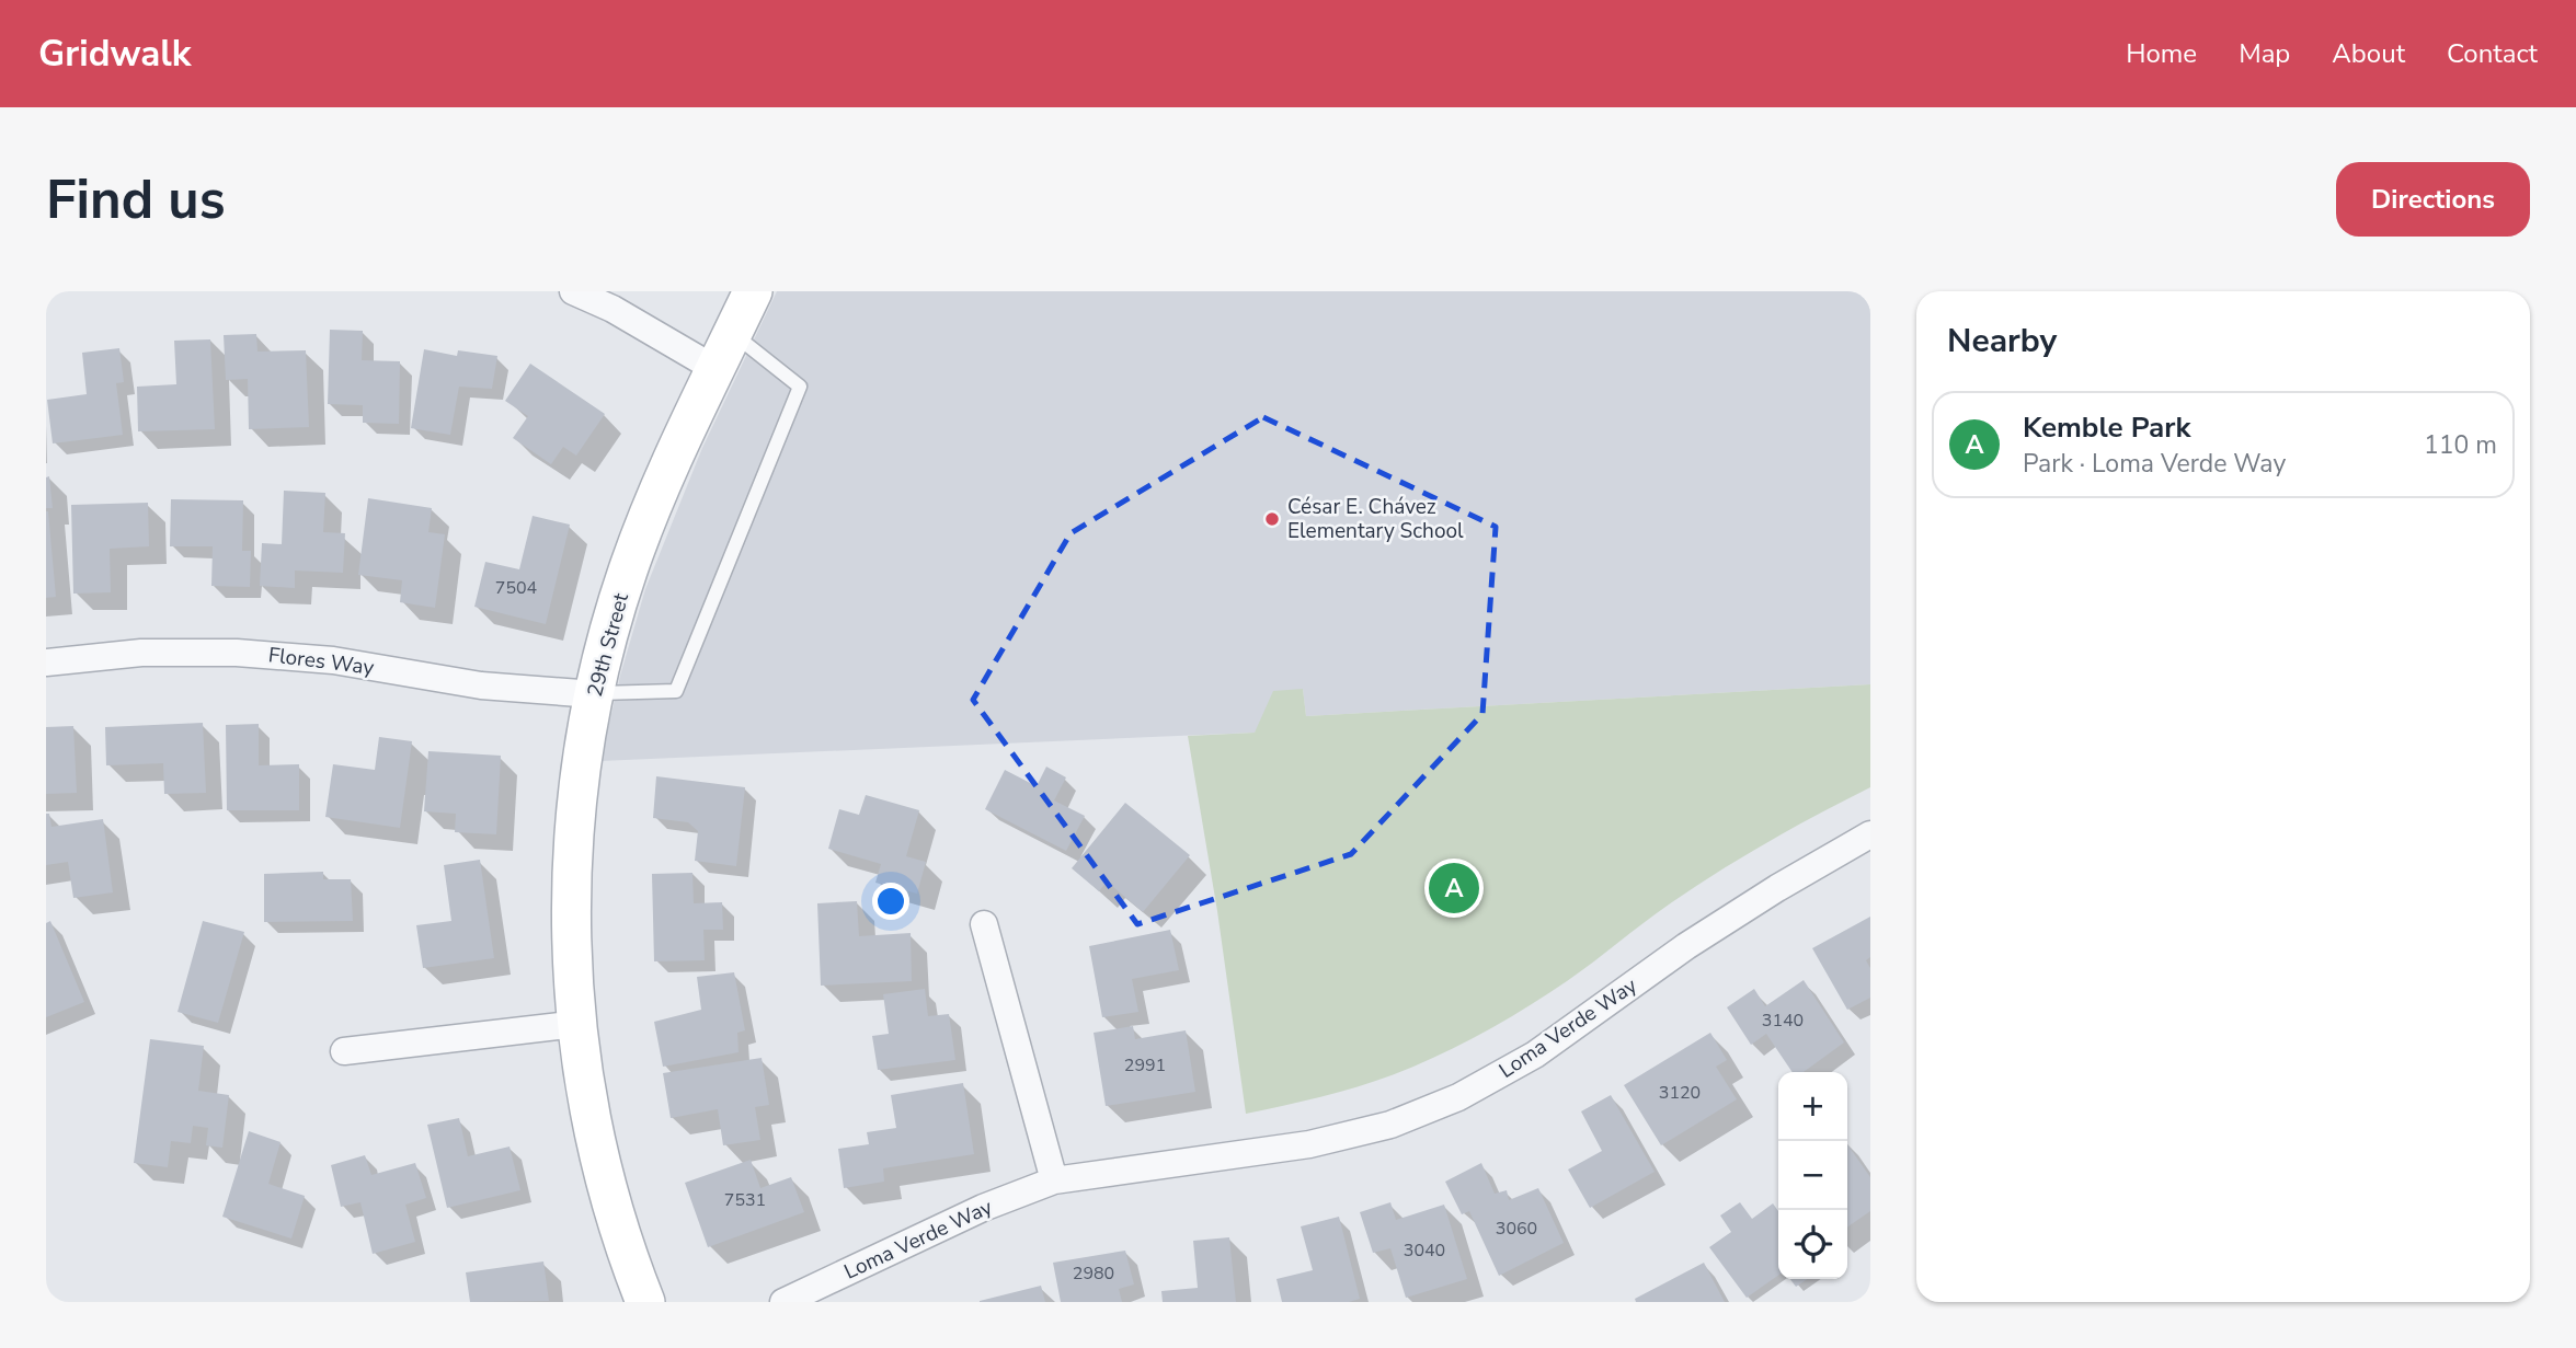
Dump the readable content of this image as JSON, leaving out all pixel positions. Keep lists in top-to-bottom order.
{
  "streets": {
    "street": ["29th Street", "Flores Way", "Loma Verde Way"]
  },
  "crossings": [
    ["29th Street", "Flores Way"]
  ],
  "places": ["César E. Chávez Elementary School"],
  "house_numbers": [
    "7504",
    "3140",
    "2991",
    "3120",
    "7531",
    "3060",
    "3040",
    "2980"
  ],
  "page": {
    "header": "Gridwalk",
    "nav": [
      "Home",
      "Map",
      "About",
      "Contact"
    ],
    "buttons": "Directions",
    "title": "Find us",
    "heading": "Nearby",
    "list": [
      {
        "mark": "A",
        "name": "Kemble Park",
        "note": "Park · Loma Verde Way",
        "value": "110 m"
      }
    ],
    "pins": "A",
    "map_buttons": ["+", "−"]
  }
}
